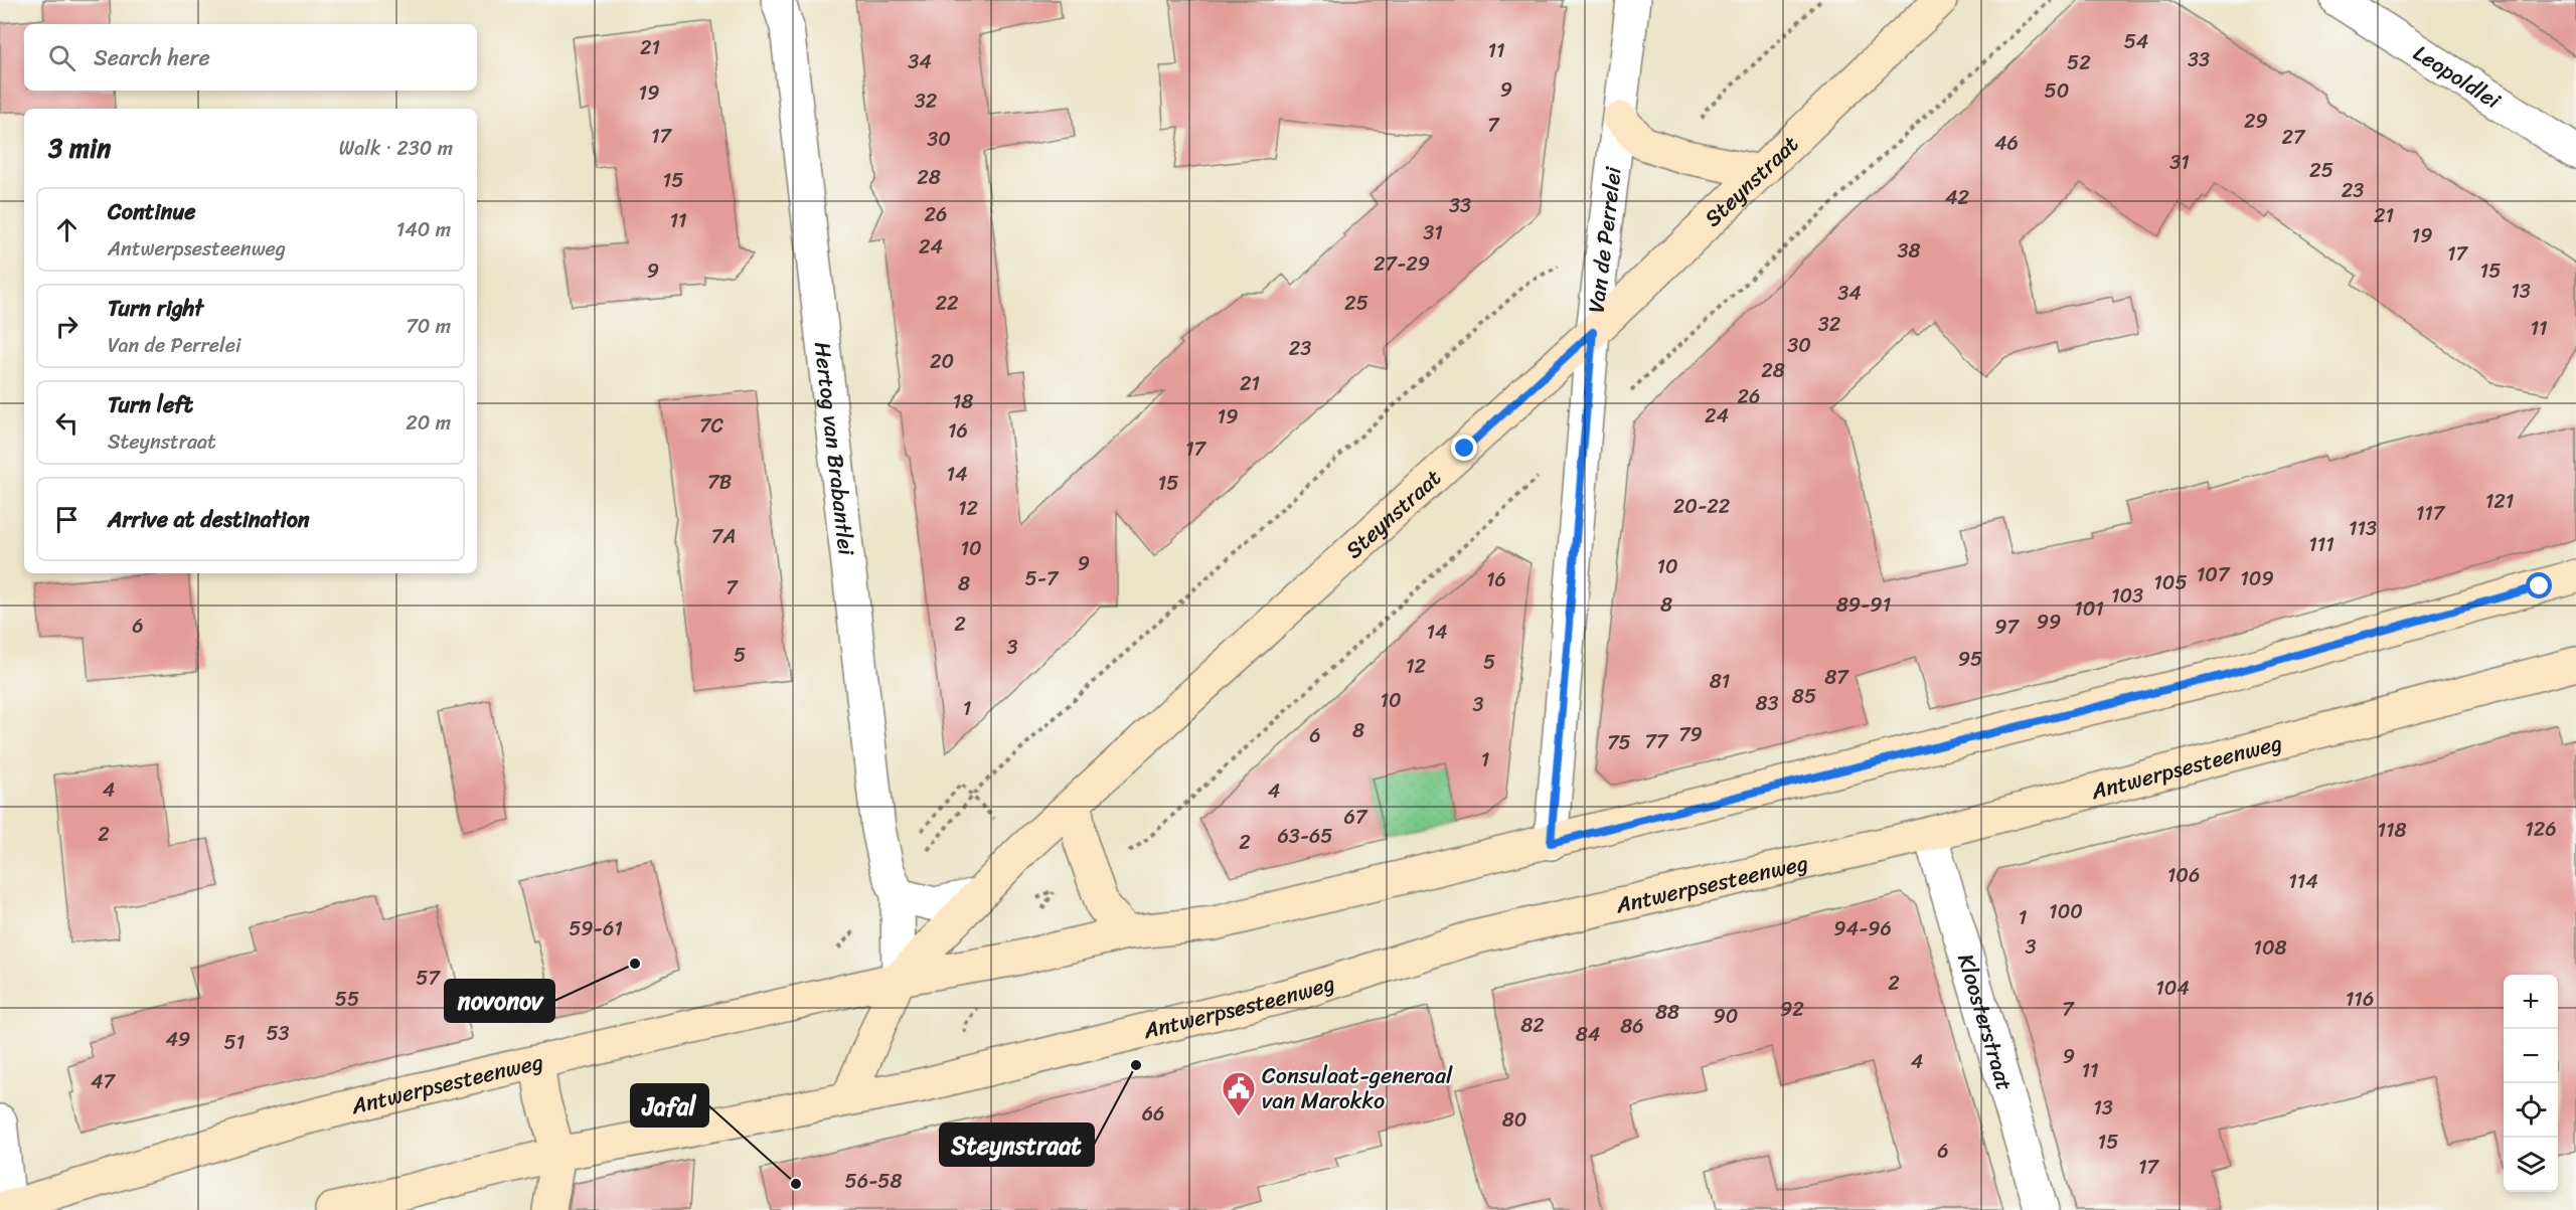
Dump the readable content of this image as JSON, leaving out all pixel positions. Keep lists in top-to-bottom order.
{
  "streets": {
    "street": [
      "Leopoldlei",
      "Steynstraat",
      "Van de Perrelei",
      "Hertog van Brabantlei",
      "Antwerpsesteenweg",
      "Kloosterstraat"
    ]
  },
  "crossings": [
    ["Steynstraat", "Van de Perrelei"],
    ["Steynstraat", "Hertog van Brabantlei"],
    ["Steynstraat", "Antwerpsesteenweg"],
    ["Van de Perrelei", "Antwerpsesteenweg"],
    ["Hertog van Brabantlei", "Antwerpsesteenweg"],
    ["Antwerpsesteenweg", "Kloosterstraat"]
  ],
  "places": {
    "other": ["novonov", "Steynstraat", "Jafal"],
    "public building": ["Consulaat-generaal van Marokko"]
  },
  "house_numbers": [
    "54",
    "21",
    "11",
    "33",
    "34",
    "52",
    "9",
    "50",
    "19",
    "32",
    "29",
    "7",
    "17",
    "27",
    "30",
    "46",
    "31",
    "25",
    "28",
    "15",
    "23",
    "42",
    "33",
    "26",
    "21",
    "11",
    "31",
    "19",
    "24",
    "38",
    "17",
    "27-29",
    "9",
    "15",
    "13",
    "34",
    "22",
    "25",
    "32",
    "11",
    "30",
    "23",
    "20",
    "28",
    "21",
    "26",
    "18",
    "24",
    "19",
    "7C",
    "16",
    "17",
    "14",
    "7B",
    "15",
    "121",
    "20-22",
    "12",
    "117",
    "113",
    "7A",
    "111",
    "10",
    "9",
    "10",
    "107",
    "5-7",
    "109",
    "16",
    "105",
    "8",
    "7",
    "103",
    "8",
    "89-91",
    "101",
    "99",
    "2",
    "6",
    "97",
    "14",
    "3",
    "5",
    "95",
    "5",
    "12",
    "87",
    "81",
    "85",
    "10",
    "83",
    "3",
    "1",
    "8",
    "79",
    "6",
    "77",
    "75",
    "1",
    "4",
    "4",
    "67",
    "126",
    "118",
    "2",
    "63-65",
    "2",
    "106",
    "114",
    "100",
    "1",
    "59-61",
    "94-96",
    "3",
    "108",
    "57",
    "2",
    "104",
    "55",
    "116",
    "92",
    "7",
    "88",
    "90",
    "82",
    "86",
    "53",
    "84",
    "49",
    "51",
    "9",
    "4",
    "11",
    "47",
    "13",
    "66",
    "80",
    "15",
    "6",
    "17",
    "56-58"
  ],
  "page": {
    "search": "Search here",
    "heading": ["3 min", "Walk · 230 m"],
    "list": [
      ["Continue", "Antwerpsesteenweg", "140 m"],
      ["Turn right", "Van de Perrelei", "70 m"],
      ["Turn left", "Steynstraat", "20 m"],
      "Arrive at destination"
    ],
    "map_buttons": ["+", "−"]
  }
}
